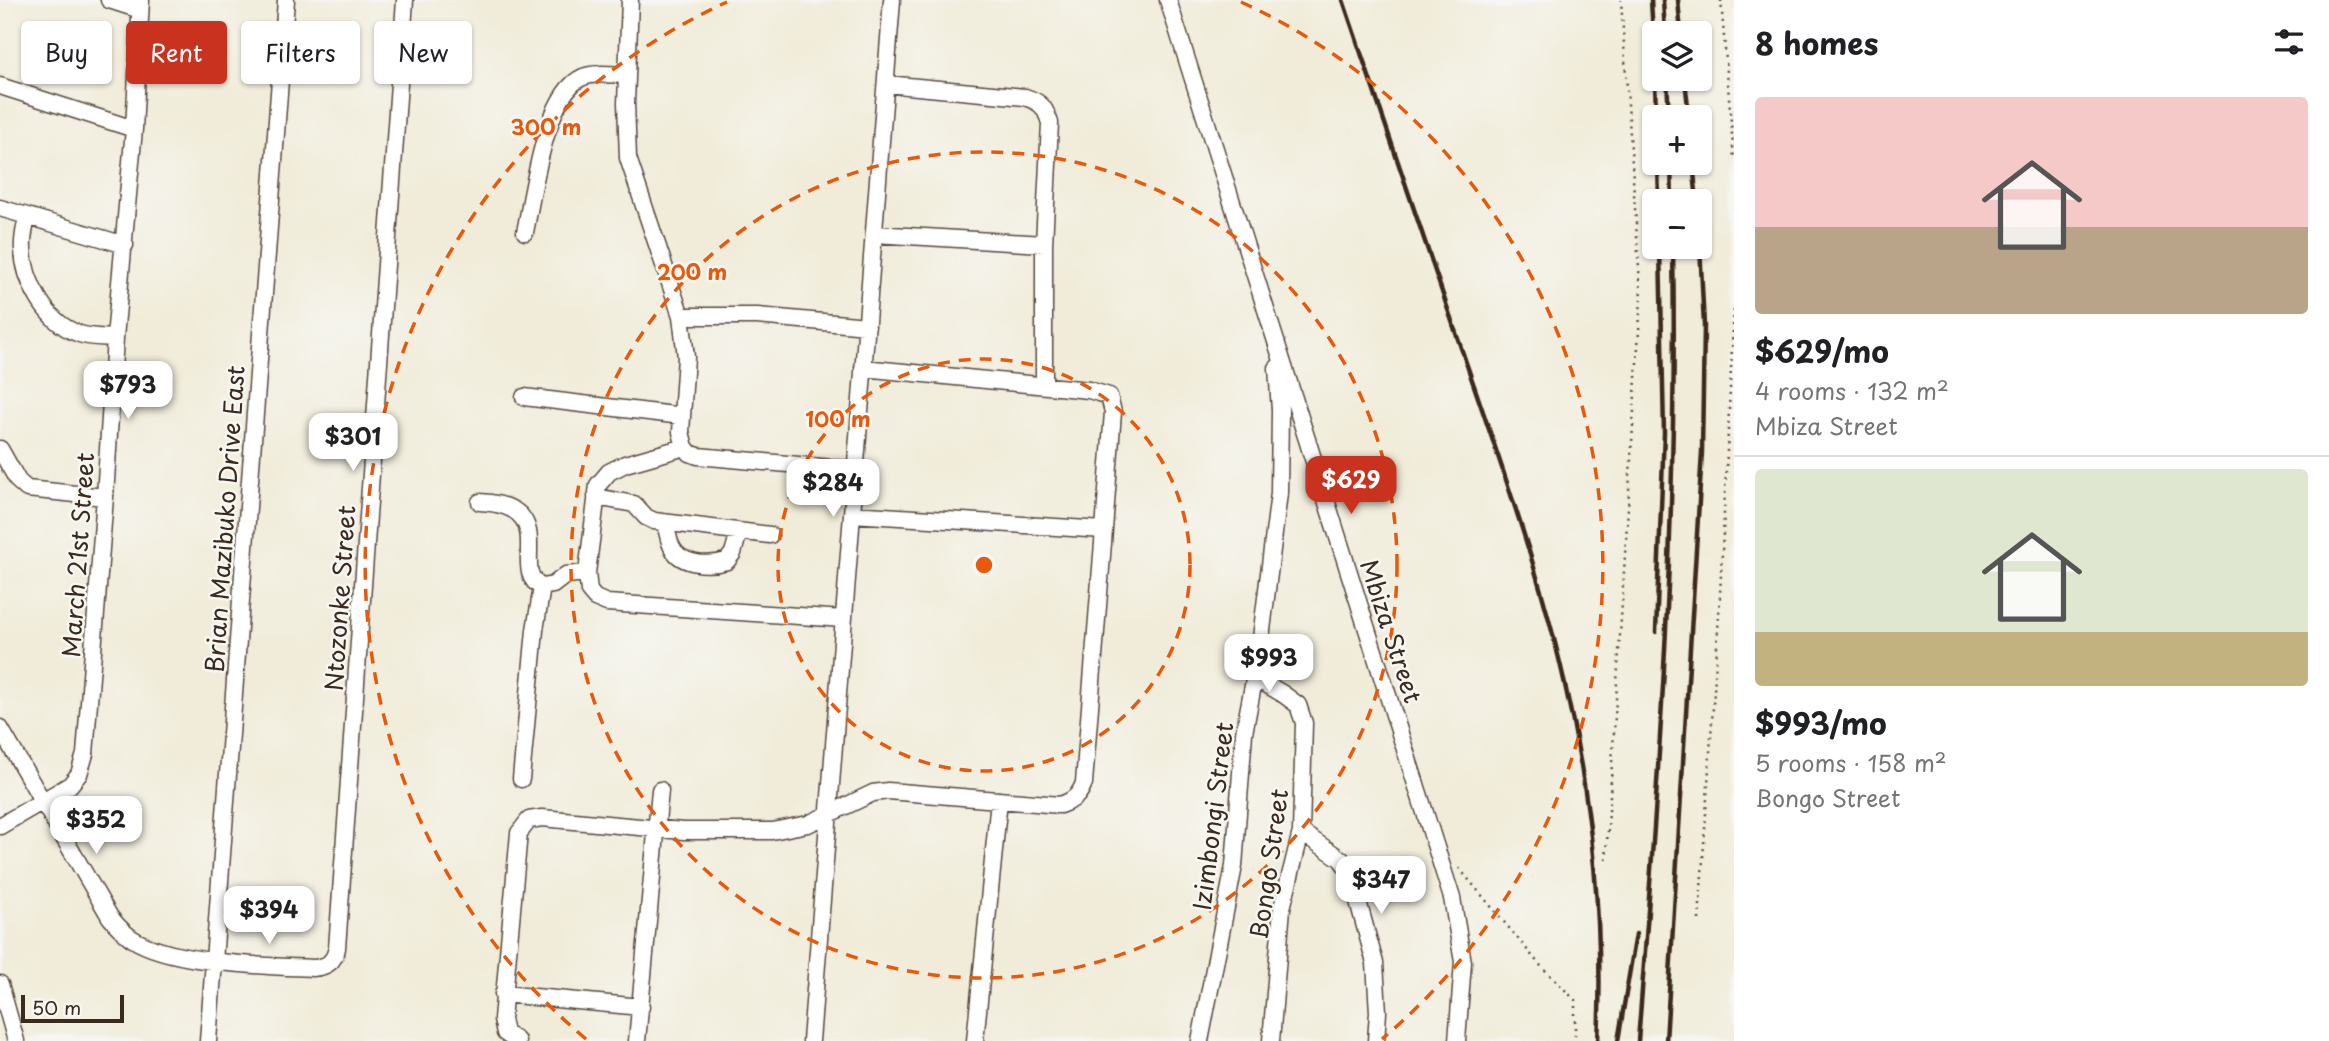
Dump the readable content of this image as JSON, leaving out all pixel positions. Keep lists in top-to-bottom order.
{
  "streets": {
    "street": [
      "Brian Mazibuko Drive East",
      "March 21st Street",
      "Ntozonke Street",
      "Mbiza Street",
      "Izimbongi Street",
      "Bongo Street"
    ]
  },
  "crossings": [
    ["Brian Mazibuko Drive East", "Ntozonke Street"],
    ["Mbiza Street", "Izimbongi Street"],
    ["Izimbongi Street", "Bongo Street"]
  ],
  "scale_bar": "50 m",
  "page": {
    "heading": "8 homes",
    "map_buttons": ["+", "−"],
    "chip": [
      "Buy",
      "Rent",
      "Filters",
      "New"
    ],
    "list": [
      {
        "name": "$629/mo",
        "note": "4 rooms · 132 m² · Mbiza Street"
      },
      {
        "name": "$993/mo",
        "note": "5 rooms · 158 m² · Bongo Street"
      }
    ],
    "price": [
      "$793",
      "$301",
      "$629",
      "$284",
      "$993",
      "$352",
      "$347",
      "$394"
    ],
    "scale": "50 m"
  },
  "rings": ["300 m", "200 m", "100 m"]
}
